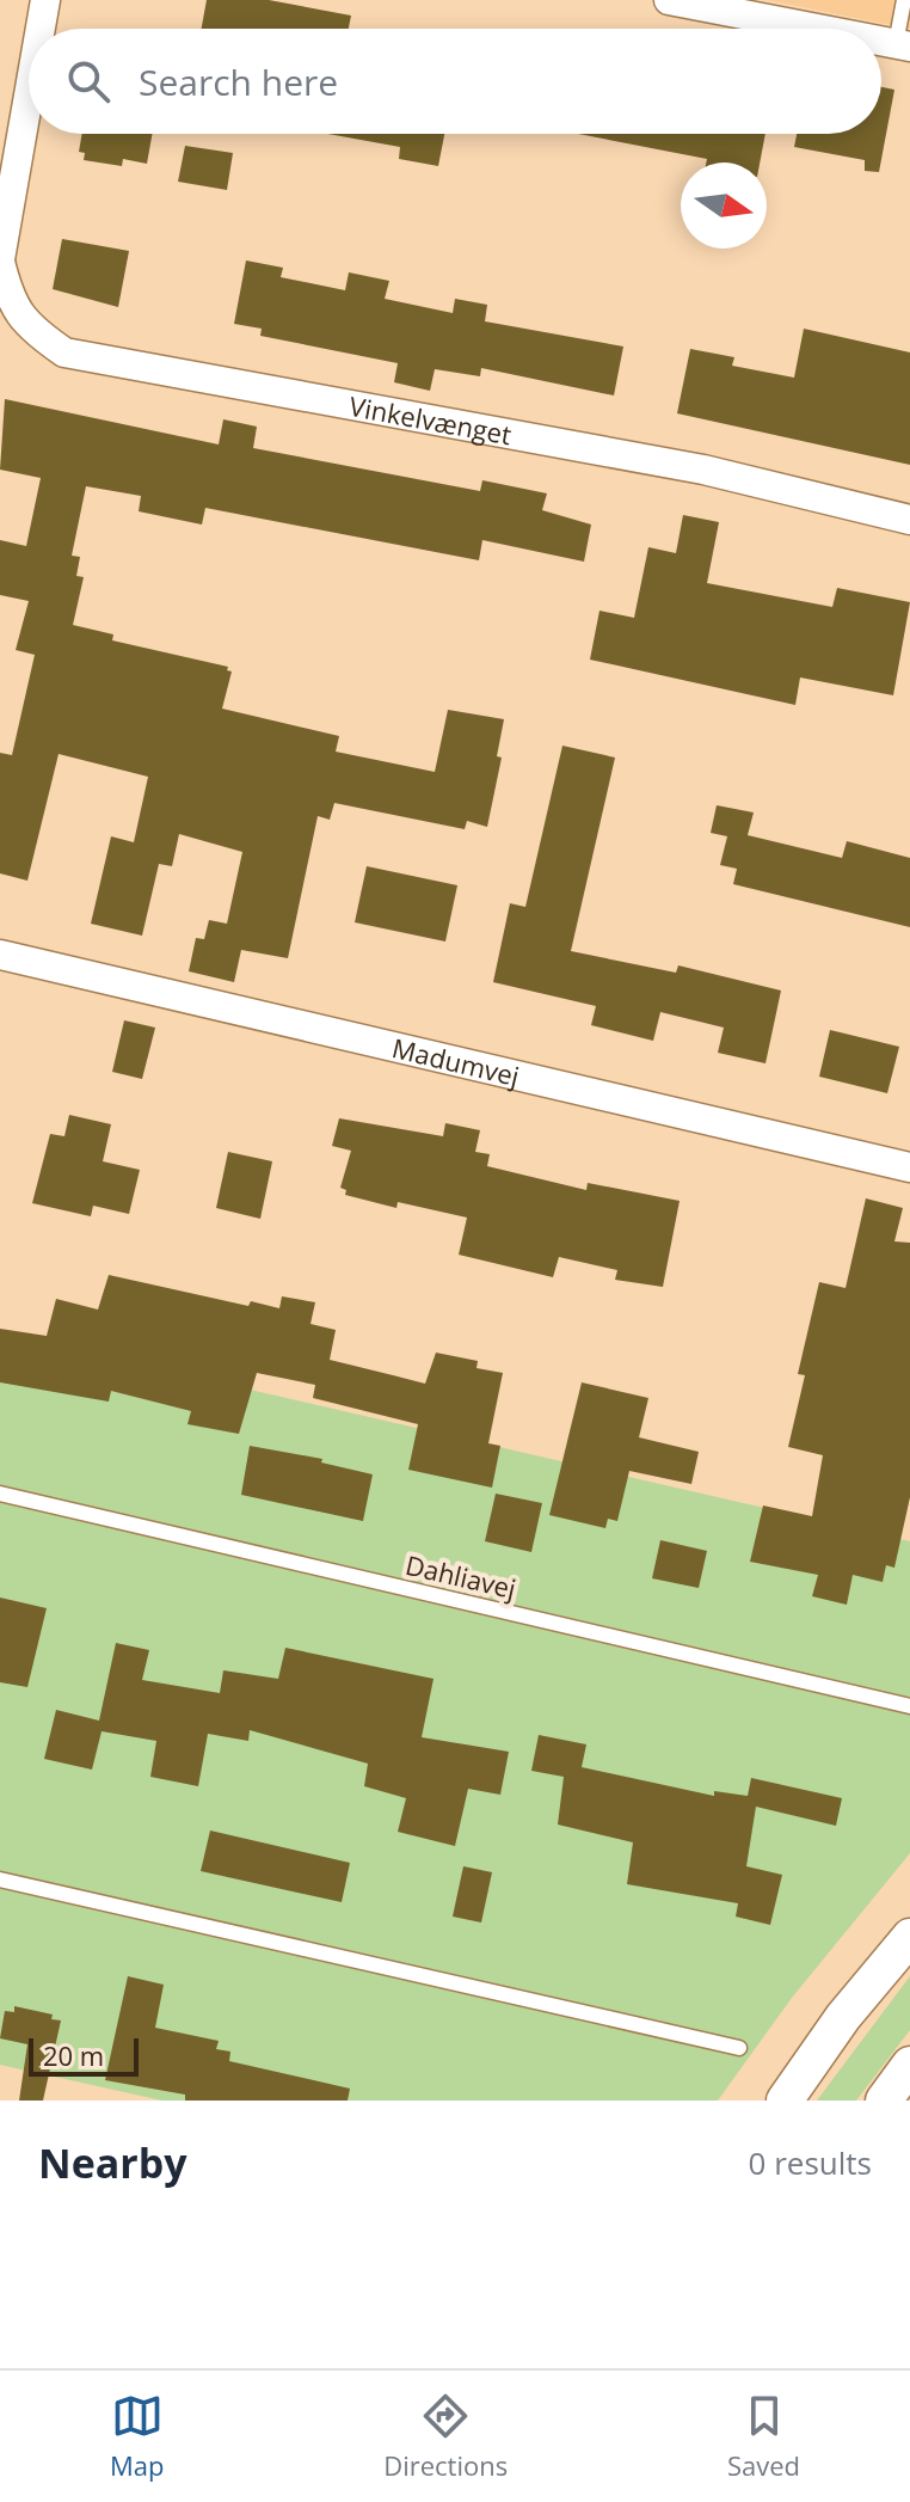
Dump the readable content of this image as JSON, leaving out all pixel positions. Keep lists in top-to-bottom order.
{
  "streets": {
    "street": ["Vinkelvænget", "Madumvej"],
    "lane": ["Dahliavej"]
  },
  "scale_bar": "20 m",
  "north": "right",
  "page": {
    "search": "Search here",
    "scale": "20 m",
    "heading": ["Nearby", "0 results"],
    "nav": ["Map", "Directions", "Saved"]
  }
}
